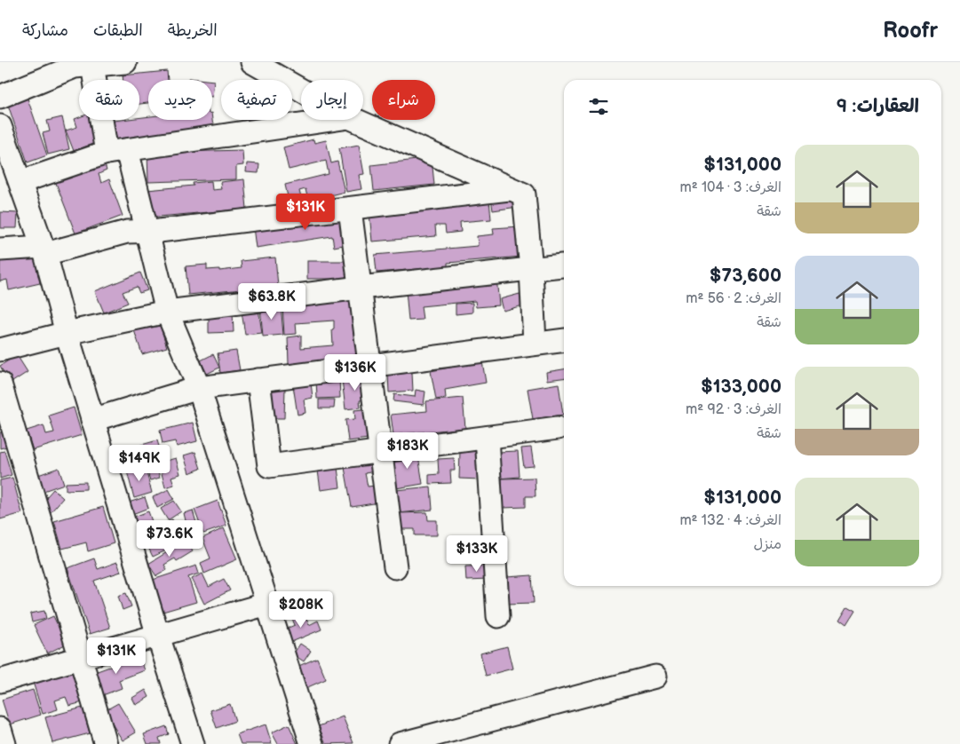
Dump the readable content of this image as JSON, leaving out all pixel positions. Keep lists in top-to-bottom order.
{
  "page": {
    "header": "Roofr",
    "nav": ["الخريطة", "الطبقات", "مشاركة"],
    "chip": [
      "شراء",
      "إيجار",
      "تصفية",
      "جديد",
      "شقة"
    ],
    "heading": "العقارات: 9",
    "list": [
      {
        "name": "$131,000",
        "note": "الغرف: 3 · 104 m² · شقة"
      },
      {
        "name": "$73,600",
        "note": "الغرف: 2 · 56 m² · شقة"
      },
      {
        "name": "$133,000",
        "note": "الغرف: 3 · 92 m² · شقة"
      },
      {
        "name": "$131,000",
        "note": "الغرف: 4 · 132 m² · منزل"
      }
    ],
    "price": [
      "$131K",
      "$63.8K",
      "$136K",
      "$183K",
      "$149K",
      "$73.6K",
      "$133K",
      "$208K",
      "$131K"
    ]
  }
}
